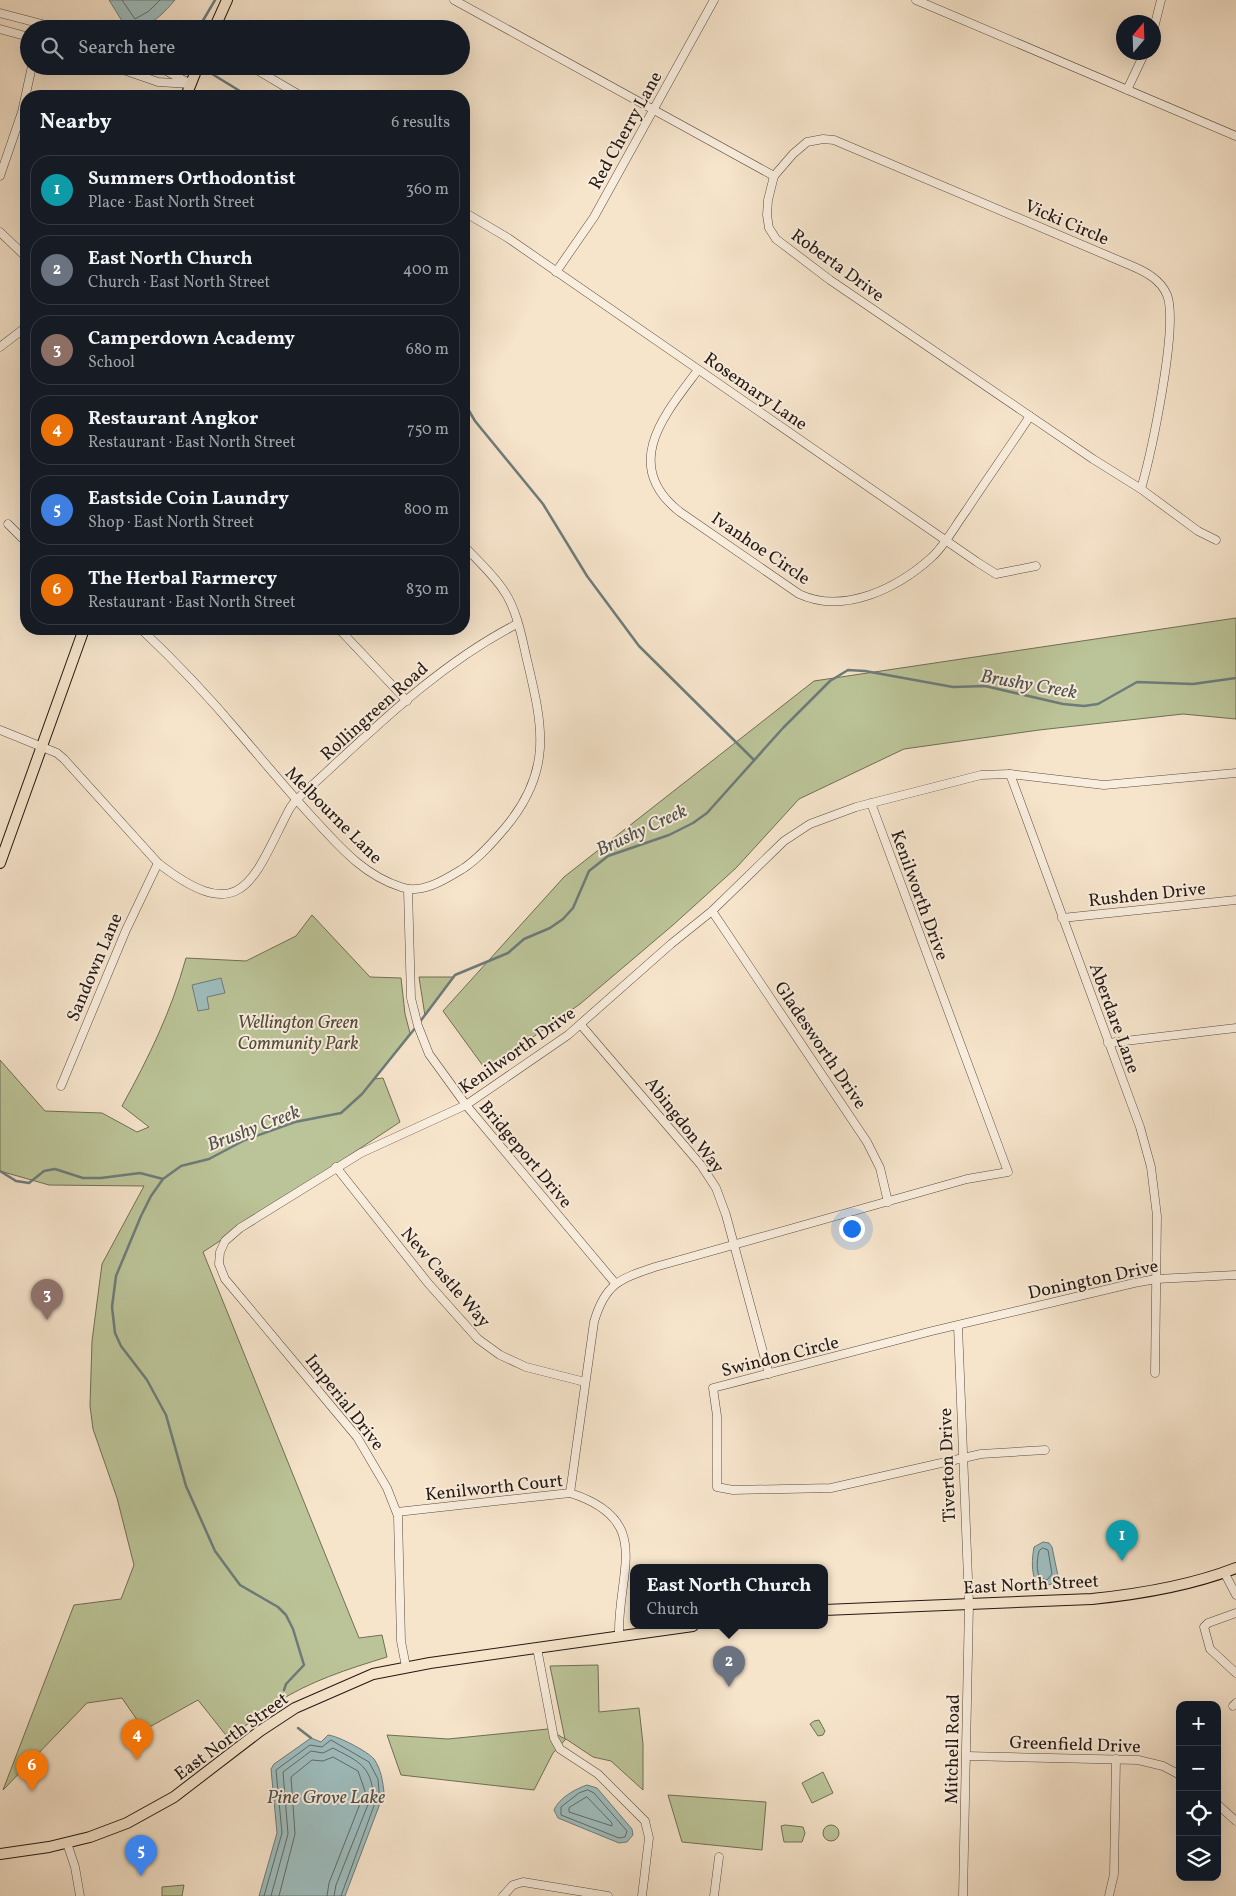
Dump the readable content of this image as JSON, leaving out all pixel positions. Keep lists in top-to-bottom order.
{
  "streets": {
    "main road": ["East North Street"],
    "street": [
      "Red Cherry Lane",
      "Vicki Circle",
      "Roberta Drive",
      "Rosemary Lane",
      "Ivanhoe Circle",
      "Rollingreen Road",
      "Melbourne Lane",
      "Rushden Drive",
      "Kenilworth Drive",
      "Sandown Lane",
      "Aberdare Lane",
      "Gladesworth Drive",
      "Abingdon Way",
      "Bridgeport Drive",
      "New Castle Way",
      "Donington Drive",
      "Swindon Circle",
      "Imperial Drive",
      "Tiverton Drive",
      "Kenilworth Court",
      "Greenfield Drive",
      "Mitchell Road"
    ]
  },
  "crossings": [
    ["Red Cherry Lane", "Rosemary Lane"],
    ["Vicki Circle", "Roberta Drive"],
    ["Roberta Drive", "Ivanhoe Circle"],
    ["Rosemary Lane", "Ivanhoe Circle"],
    ["Rollingreen Road", "Melbourne Lane"],
    ["Rollingreen Road", "Sandown Lane"],
    ["Melbourne Lane", "Bridgeport Drive"],
    ["Rushden Drive", "Aberdare Lane"],
    ["Kenilworth Drive", "Gladesworth Drive"],
    ["Kenilworth Drive", "Abingdon Way"],
    ["Kenilworth Drive", "Bridgeport Drive"],
    ["Kenilworth Drive", "New Castle Way"],
    ["Kenilworth Drive", "Imperial Drive"],
    ["Aberdare Lane", "Donington Drive"],
    ["Abingdon Way", "Swindon Circle"],
    ["Donington Drive", "Swindon Circle"],
    ["Donington Drive", "Tiverton Drive"],
    ["Swindon Circle", "Tiverton Drive"],
    ["Imperial Drive", "Kenilworth Court"],
    ["Imperial Drive", "East North Street"],
    ["Tiverton Drive", "East North Street"],
    ["Tiverton Drive", "Mitchell Road"],
    ["Kenilworth Court", "East North Street"],
    ["East North Street", "Mitchell Road"],
    ["Greenfield Drive", "Mitchell Road"]
  ],
  "water": ["Brushy Creek", "Pine Grove Lake"],
  "parks": ["Wellington Green Community Park"],
  "north": "top",
  "page": {
    "search": "Search here",
    "heading": ["Nearby", "6 results"],
    "list": [
      {
        "mark": "1",
        "name": "Summers Orthodontist",
        "note": "Place · East North Street",
        "value": "360 m"
      },
      {
        "mark": "2",
        "name": "East North Church",
        "note": "Church · East North Street",
        "value": "400 m"
      },
      {
        "mark": "3",
        "name": "Camperdown Academy",
        "note": "School",
        "value": "680 m"
      },
      {
        "mark": "4",
        "name": "Restaurant Angkor",
        "note": "Restaurant · East North Street",
        "value": "750 m"
      },
      {
        "mark": "5",
        "name": "Eastside Coin Laundry",
        "note": "Shop · East North Street",
        "value": "800 m"
      },
      {
        "mark": "6",
        "name": "The Herbal Farmercy",
        "note": "Restaurant · East North Street",
        "value": "830 m"
      }
    ],
    "pins": [
      "3",
      "1",
      "2",
      "4",
      "6",
      "5"
    ],
    "popup": ["East North Church", "Church"],
    "map_buttons": ["+", "−"]
  }
}
